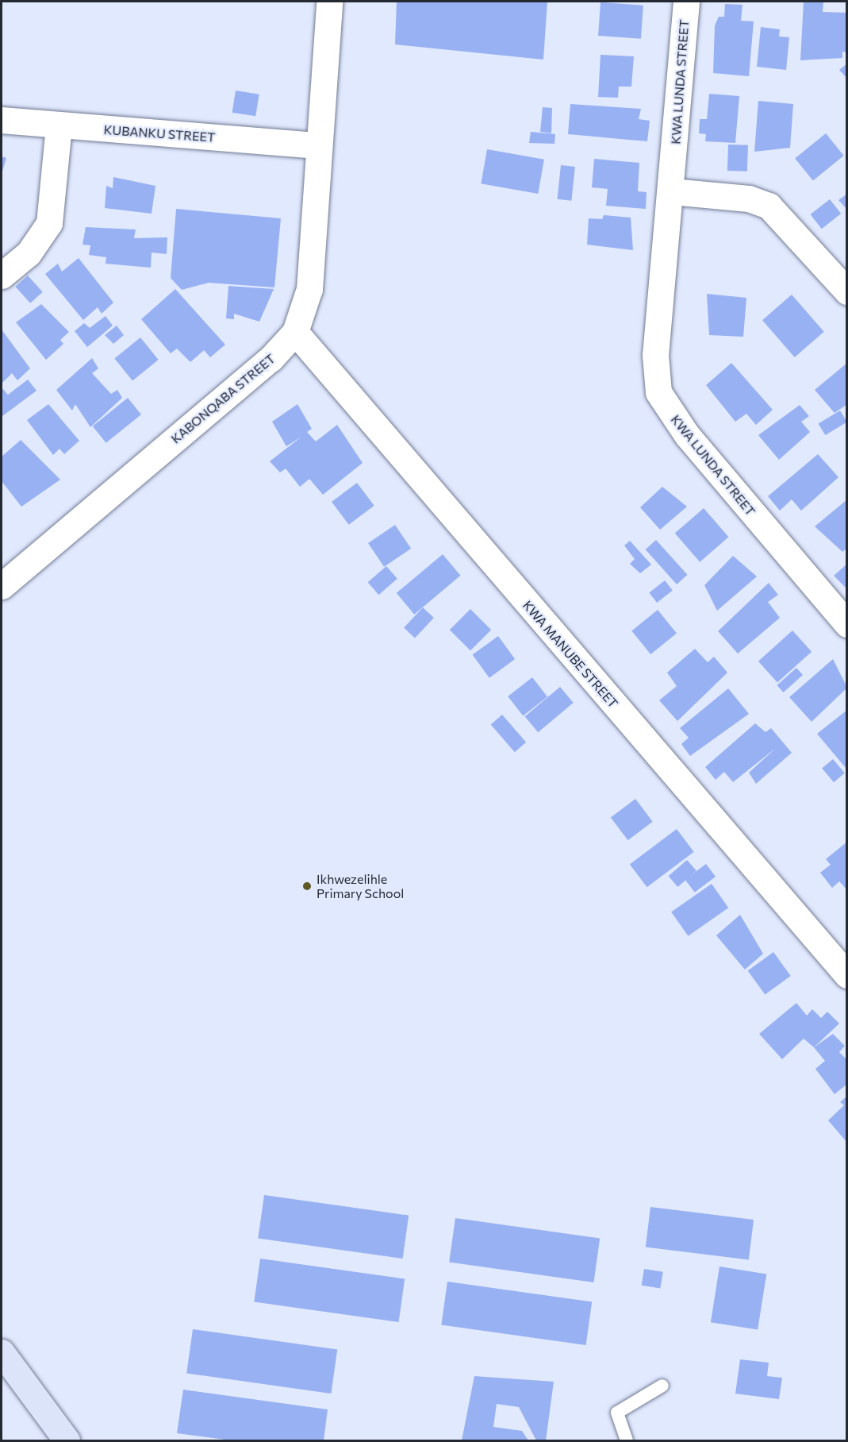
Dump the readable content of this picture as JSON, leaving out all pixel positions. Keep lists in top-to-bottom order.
{
  "streets": {
    "street": [
      "KWA LUNDA STREET",
      "KUBANKU STREET",
      "KABONQABA STREET",
      "KWA MANUBE STREET"
    ]
  },
  "crossings": [
    ["KUBANKU STREET", "KABONQABA STREET"],
    ["KABONQABA STREET", "KWA MANUBE STREET"]
  ],
  "places": ["Ikhwezelihle Primary School"]
}
